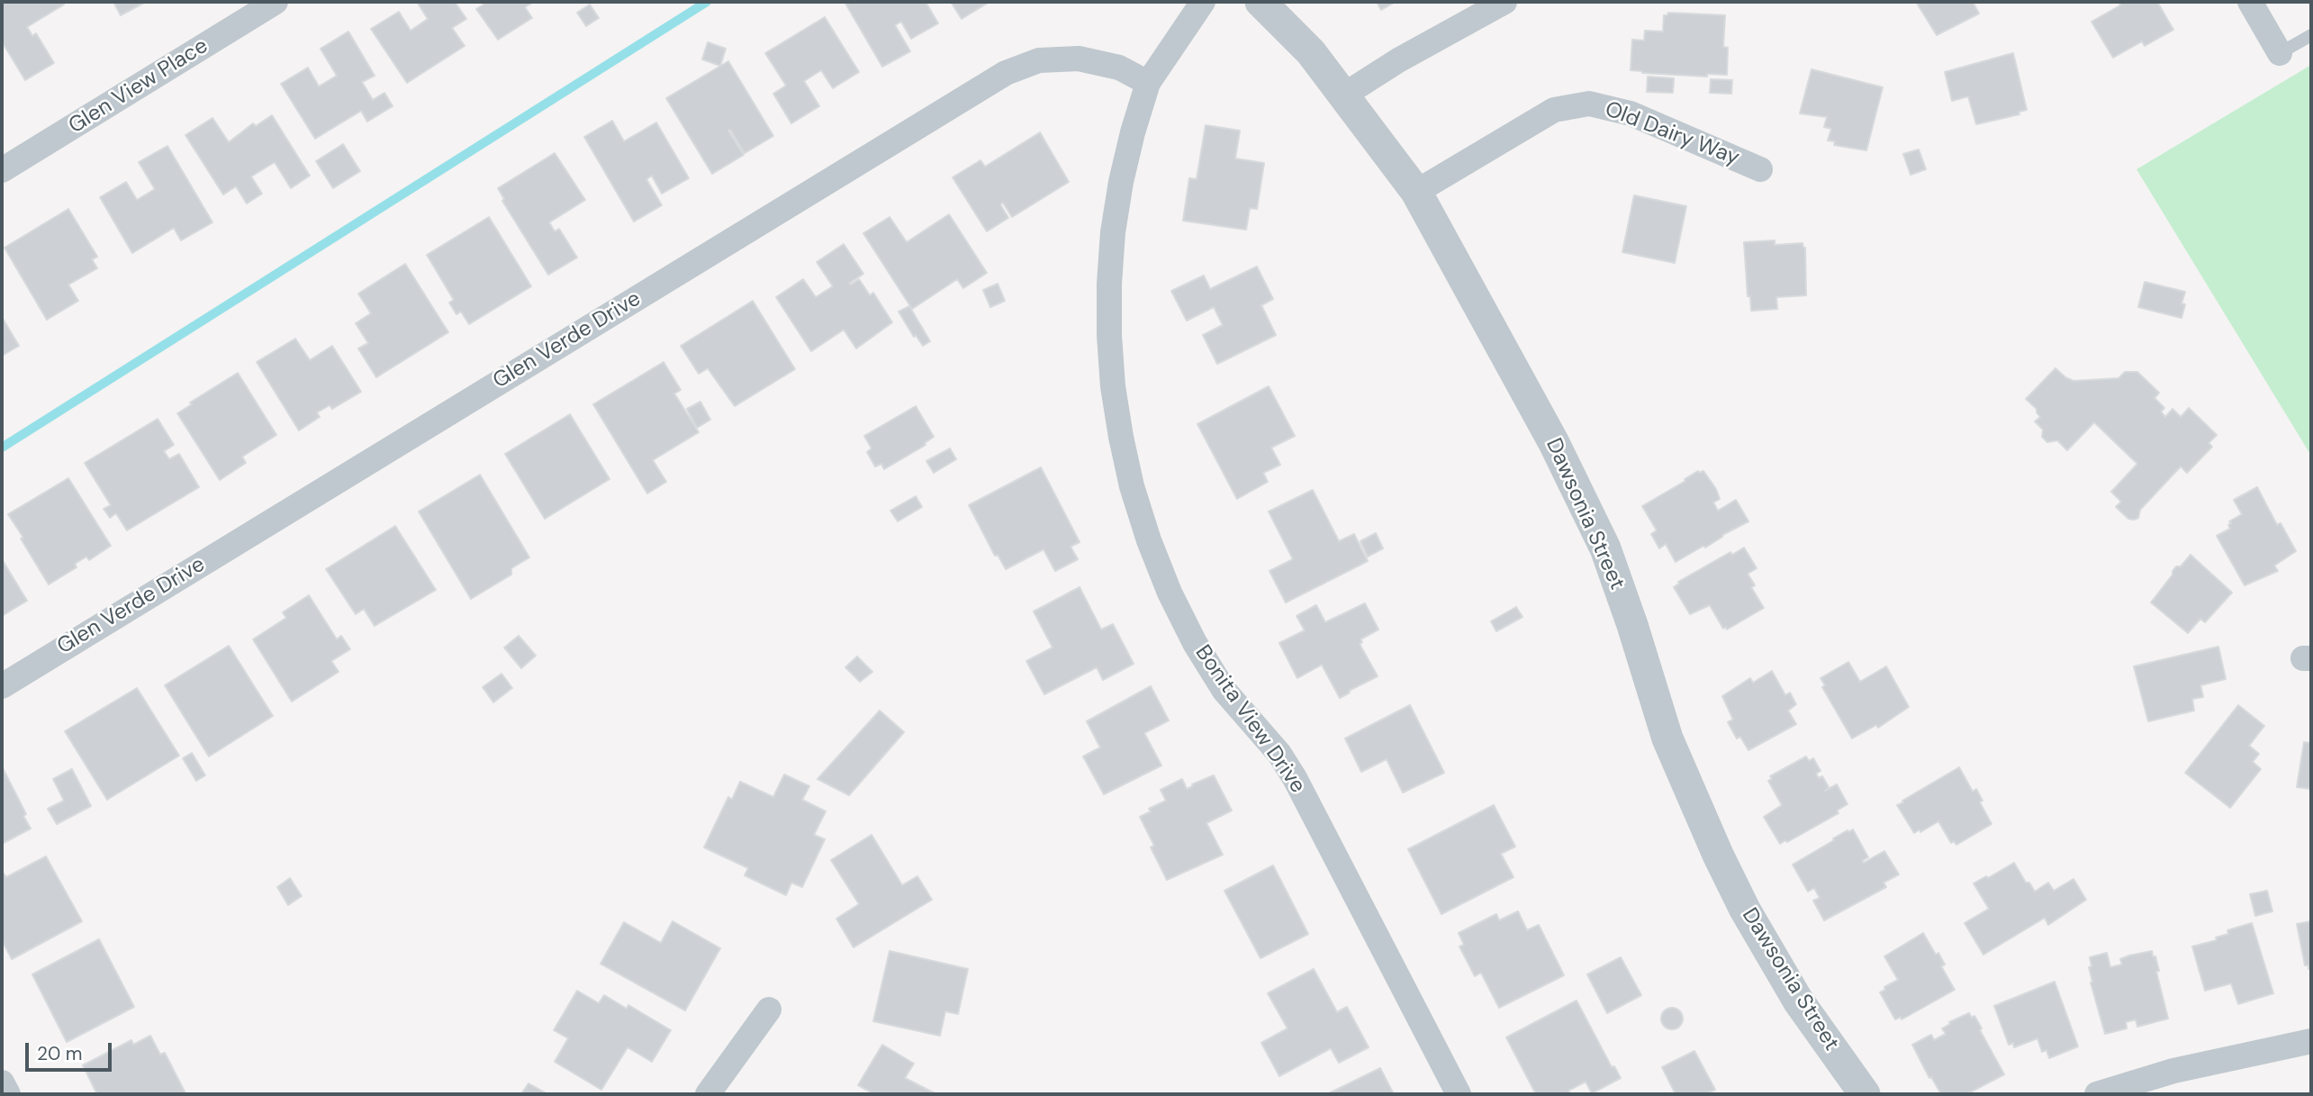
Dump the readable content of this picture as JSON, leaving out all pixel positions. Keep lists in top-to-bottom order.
{
  "streets": {
    "street": [
      "Glen View Place",
      "Old Dairy Way",
      "Glen Verde Drive",
      "Dawsonia Street",
      "Bonita View Drive"
    ]
  },
  "crossings": [
    ["Old Dairy Way", "Dawsonia Street"],
    ["Glen Verde Drive", "Bonita View Drive"]
  ],
  "scale_bar": "20 m"
}
